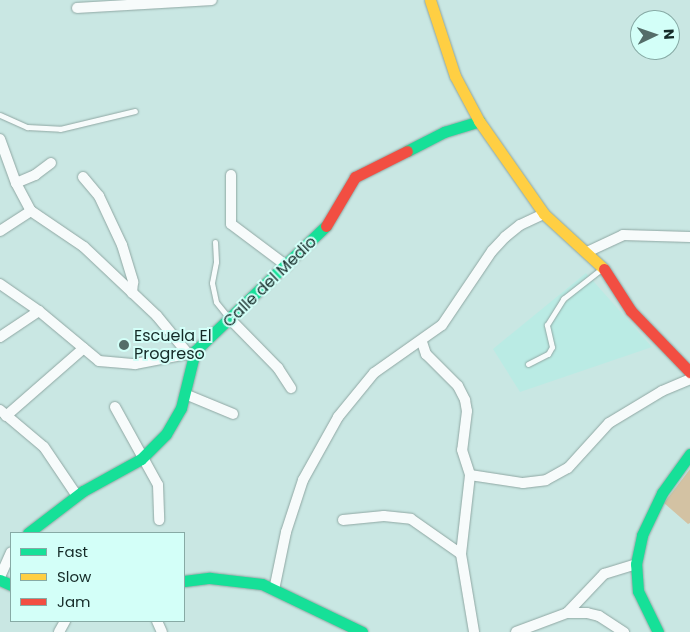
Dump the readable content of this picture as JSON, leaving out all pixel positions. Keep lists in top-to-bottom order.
{
  "streets": {
    "main road": ["Calle del Medio"]
  },
  "places": ["Escuela El Progreso"],
  "legend": ["Fast", "Slow", "Jam"],
  "north": "right"
}
